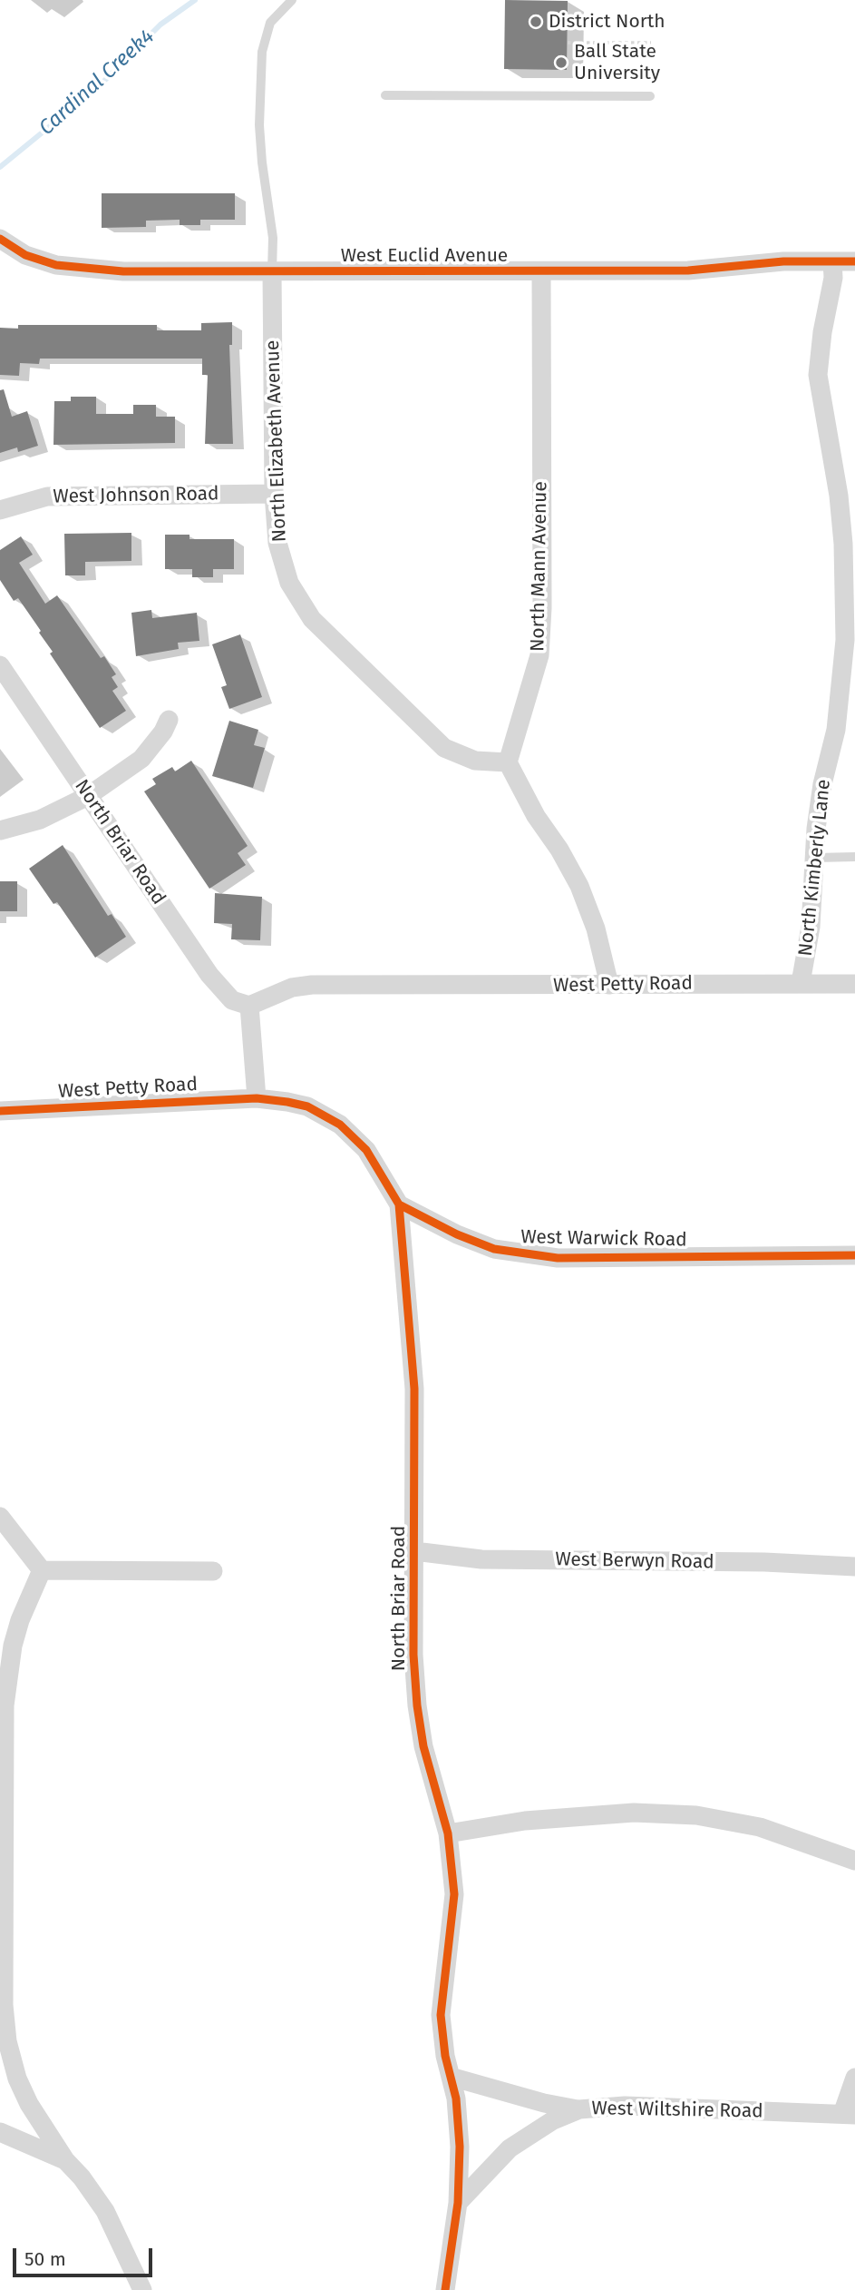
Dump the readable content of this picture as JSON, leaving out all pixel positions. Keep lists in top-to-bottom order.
{
  "streets": {
    "street": [
      "West Euclid Avenue",
      "North Elizabeth Avenue",
      "West Johnson Road",
      "North Mann Avenue",
      "North Briar Road",
      "North Kimberly Lane",
      "West Petty Road",
      "West Warwick Road",
      "West Berwyn Road",
      "West Wiltshire Road"
    ]
  },
  "crossings": [
    ["West Euclid Avenue", "North Elizabeth Avenue"],
    ["West Euclid Avenue", "North Mann Avenue"],
    ["West Euclid Avenue", "North Kimberly Lane"],
    ["North Elizabeth Avenue", "West Johnson Road"],
    ["North Elizabeth Avenue", "North Mann Avenue"],
    ["North Briar Road", "West Petty Road"],
    ["North Briar Road", "West Warwick Road"],
    ["North Briar Road", "West Berwyn Road"],
    ["North Briar Road", "West Wiltshire Road"],
    ["North Kimberly Lane", "West Petty Road"]
  ],
  "water": ["Cardinal Creek4"],
  "places": ["District North", "Ball State University"],
  "scale_bar": "50 m"
}
